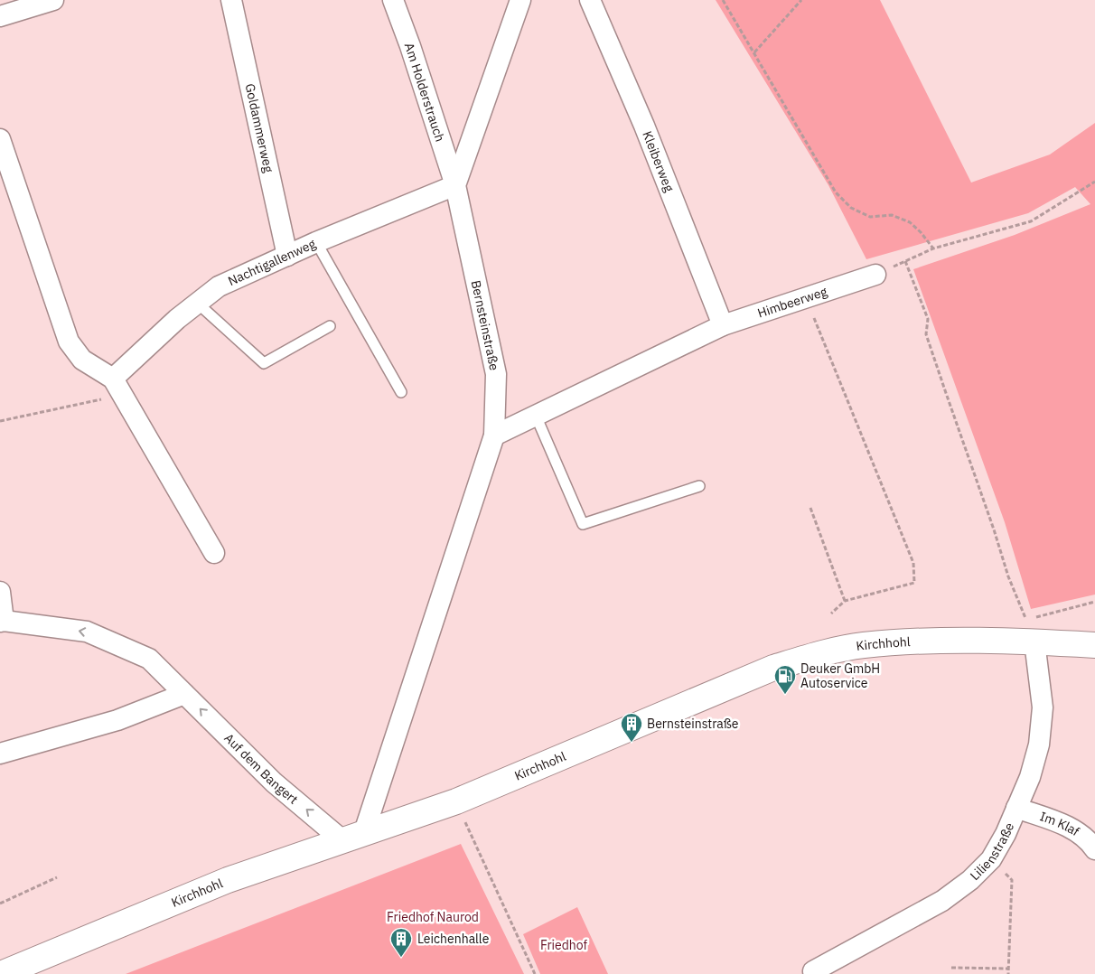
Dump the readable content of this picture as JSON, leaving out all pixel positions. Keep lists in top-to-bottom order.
{
  "streets": {
    "street": [
      "Am Holderstrauch",
      "Goldammerweg",
      "Kleiberweg",
      "Nachtigallenweg",
      "Himbeerweg",
      "Bernsteinstraße",
      "Kirchhohl",
      "Auf dem Bangert",
      "Im Klaf",
      "Lilienstraße"
    ]
  },
  "crossings": [
    ["Am Holderstrauch", "Nachtigallenweg"],
    ["Am Holderstrauch", "Bernsteinstraße"],
    ["Goldammerweg", "Nachtigallenweg"],
    ["Kleiberweg", "Himbeerweg"],
    ["Nachtigallenweg", "Bernsteinstraße"],
    ["Himbeerweg", "Bernsteinstraße"],
    ["Bernsteinstraße", "Kirchhohl"],
    ["Bernsteinstraße", "Auf dem Bangert"],
    ["Kirchhohl", "Auf dem Bangert"],
    ["Kirchhohl", "Lilienstraße"],
    ["Im Klaf", "Lilienstraße"]
  ],
  "one_way": ["Auf dem Bangert"],
  "parks": ["Friedhof Naurod", "Friedhof"],
  "places": {
    "fuel station": ["Deuker GmbH Autoservice"],
    "building": ["Bernsteinstraße", "Leichenhalle"]
  }
}
